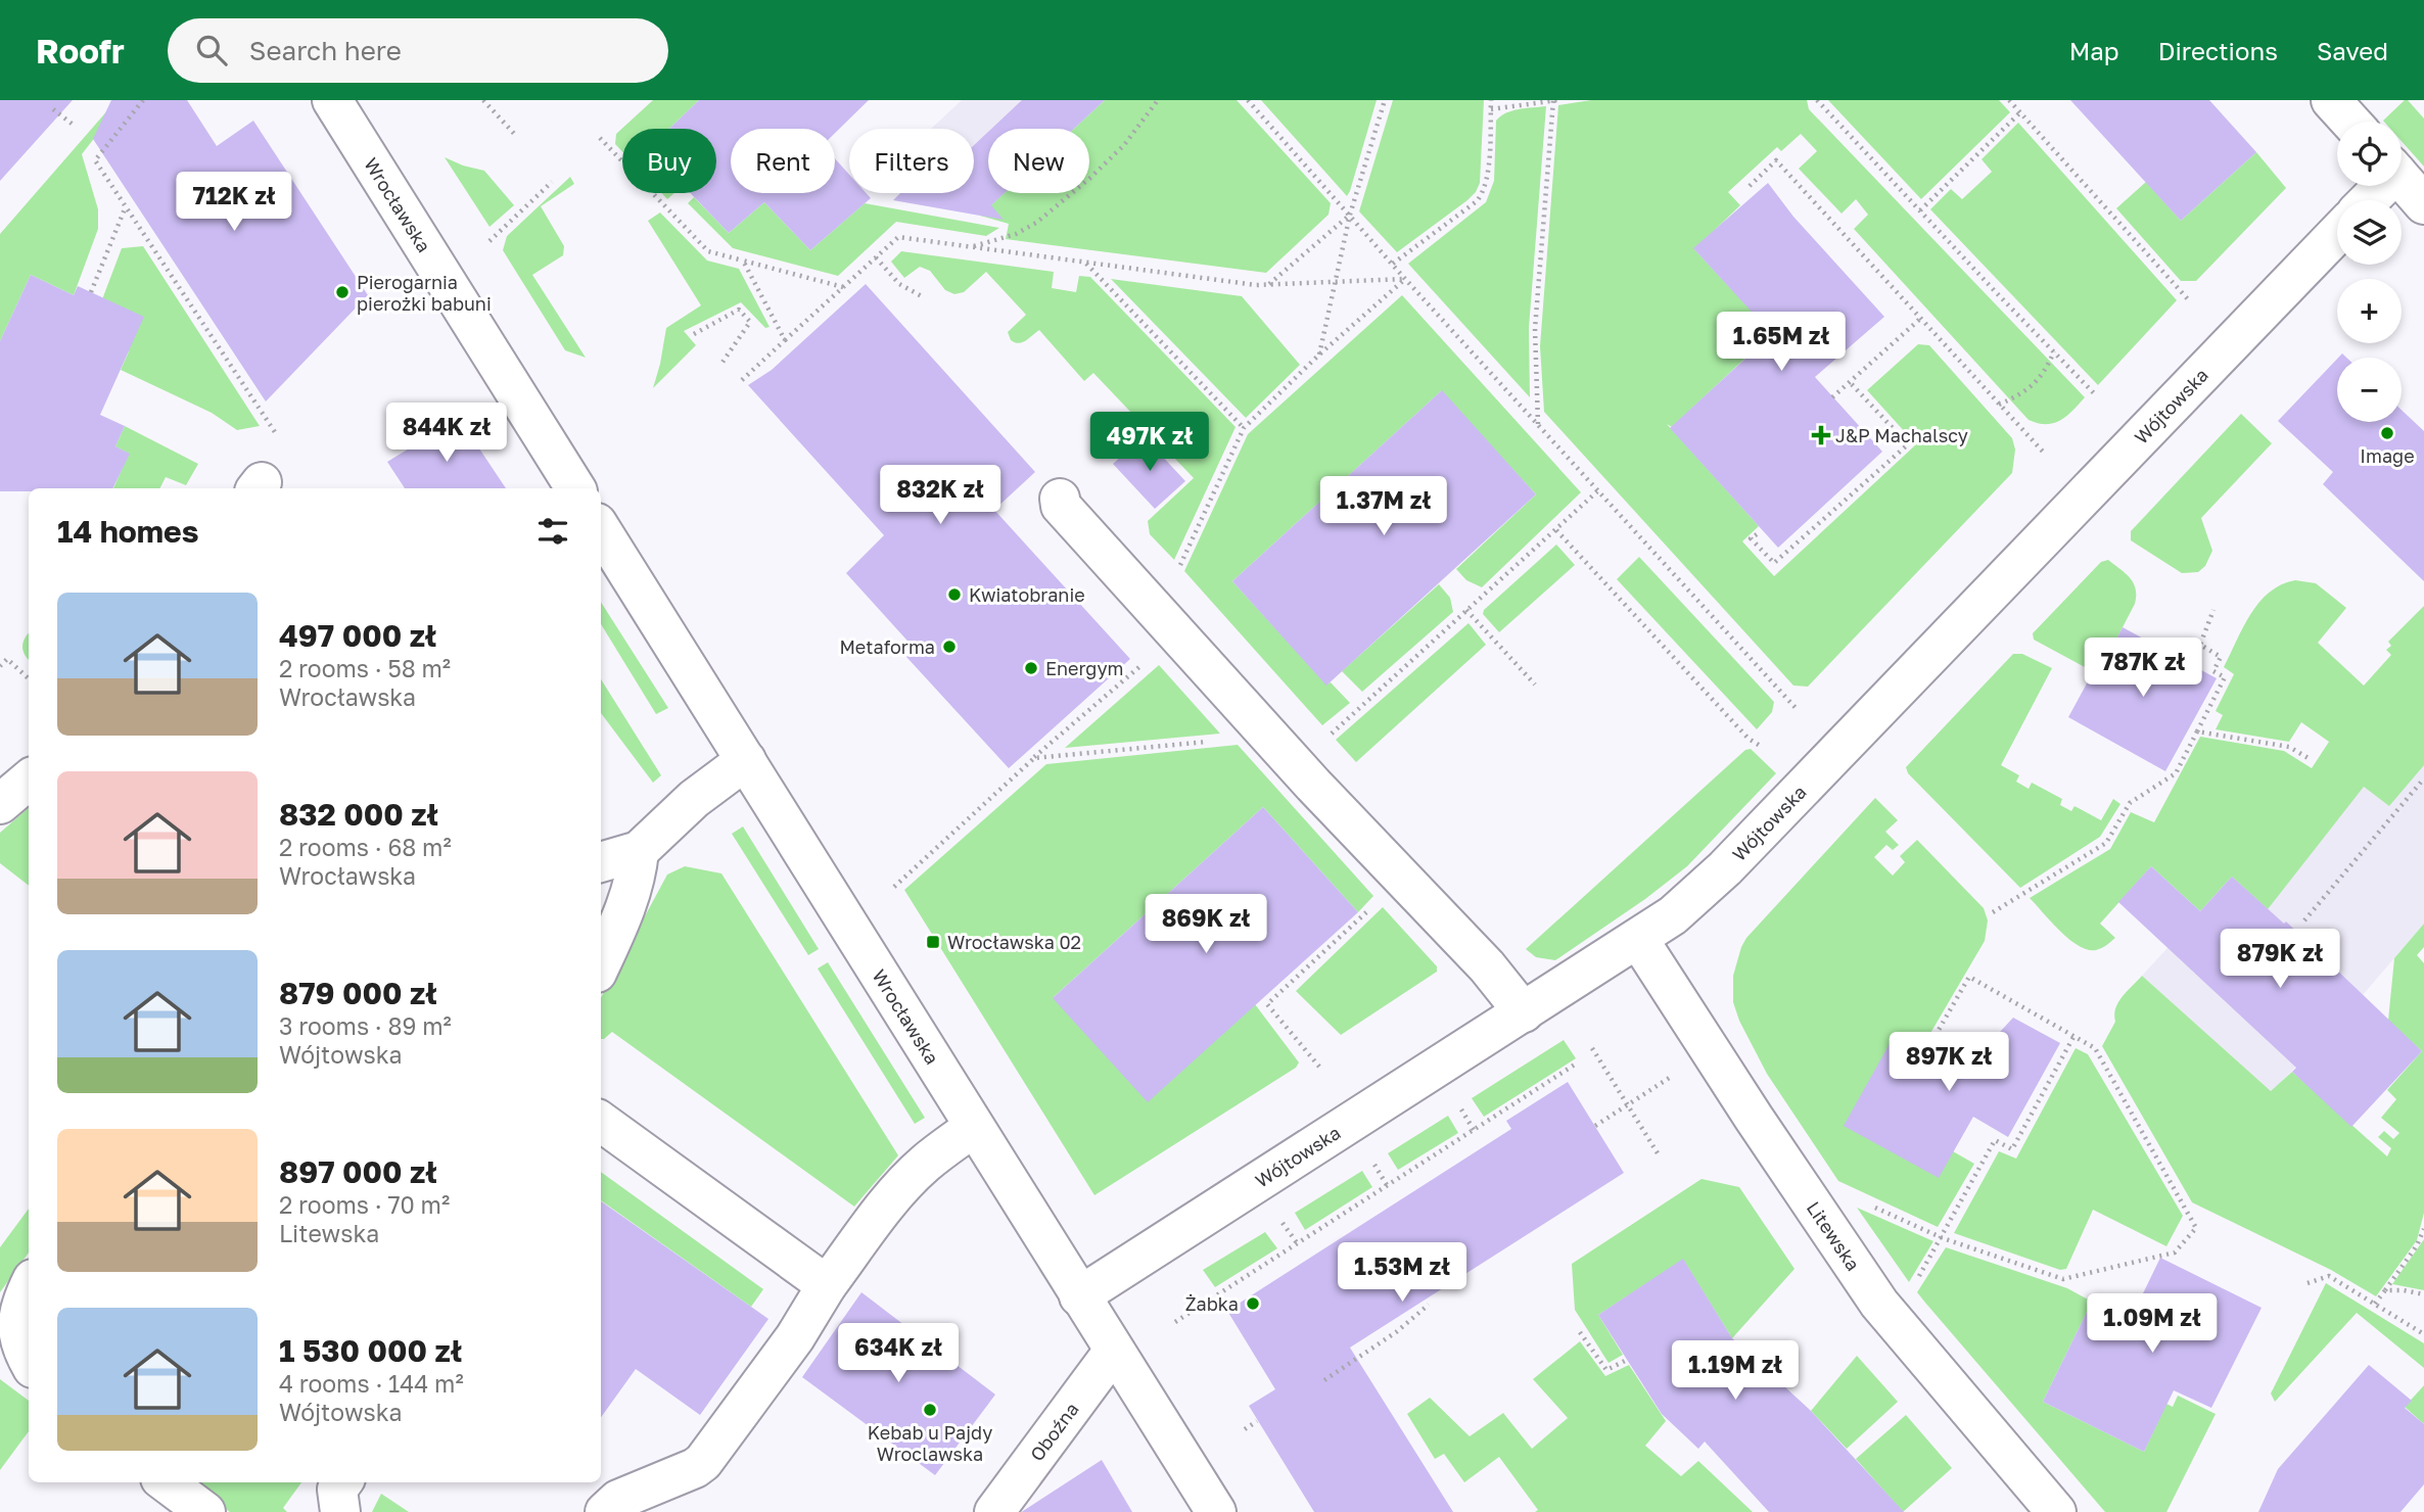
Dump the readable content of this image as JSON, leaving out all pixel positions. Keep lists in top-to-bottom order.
{
  "streets": {
    "street": [
      "Wrocławska",
      "Wójtowska",
      "Litewska",
      "Oboźna"
    ]
  },
  "crossings": [
    ["Wrocławska", "Wójtowska"],
    ["Wrocławska", "Oboźna"],
    ["Wójtowska", "Litewska"]
  ],
  "places": {
    "other": [
      "Pierogarnia pierożki babuni",
      "Image",
      "Kwiatobranie",
      "Metaforma",
      "Energym",
      "Żabka",
      "Kebab u Pajdy Wroclawska"
    ],
    "health": ["J&P Machalscy"],
    "transit": ["Wrocławska 02"]
  },
  "page": {
    "header": "Roofr",
    "search": "Search here",
    "nav": ["Map", "Directions", "Saved"],
    "map_buttons": ["+", "−"],
    "chip": [
      "Buy",
      "Rent",
      "Filters",
      "New"
    ],
    "price": [
      "712K zł",
      "1.65M zł",
      "844K zł",
      "497K zł",
      "832K zł",
      "1.37M zł",
      "787K zł",
      "869K zł",
      "879K zł",
      "897K zł",
      "1.53M zł",
      "1.09M zł",
      "634K zł",
      "1.19M zł"
    ],
    "heading": "14 homes",
    "list": [
      {
        "name": "497 000 zł",
        "note": "2 rooms · 58 m² · Wrocławska"
      },
      {
        "name": "832 000 zł",
        "note": "2 rooms · 68 m² · Wrocławska"
      },
      {
        "name": "879 000 zł",
        "note": "3 rooms · 89 m² · Wójtowska"
      },
      {
        "name": "897 000 zł",
        "note": "2 rooms · 70 m² · Litewska"
      },
      {
        "name": "1 530 000 zł",
        "note": "4 rooms · 144 m² · Wójtowska"
      }
    ]
  }
}
